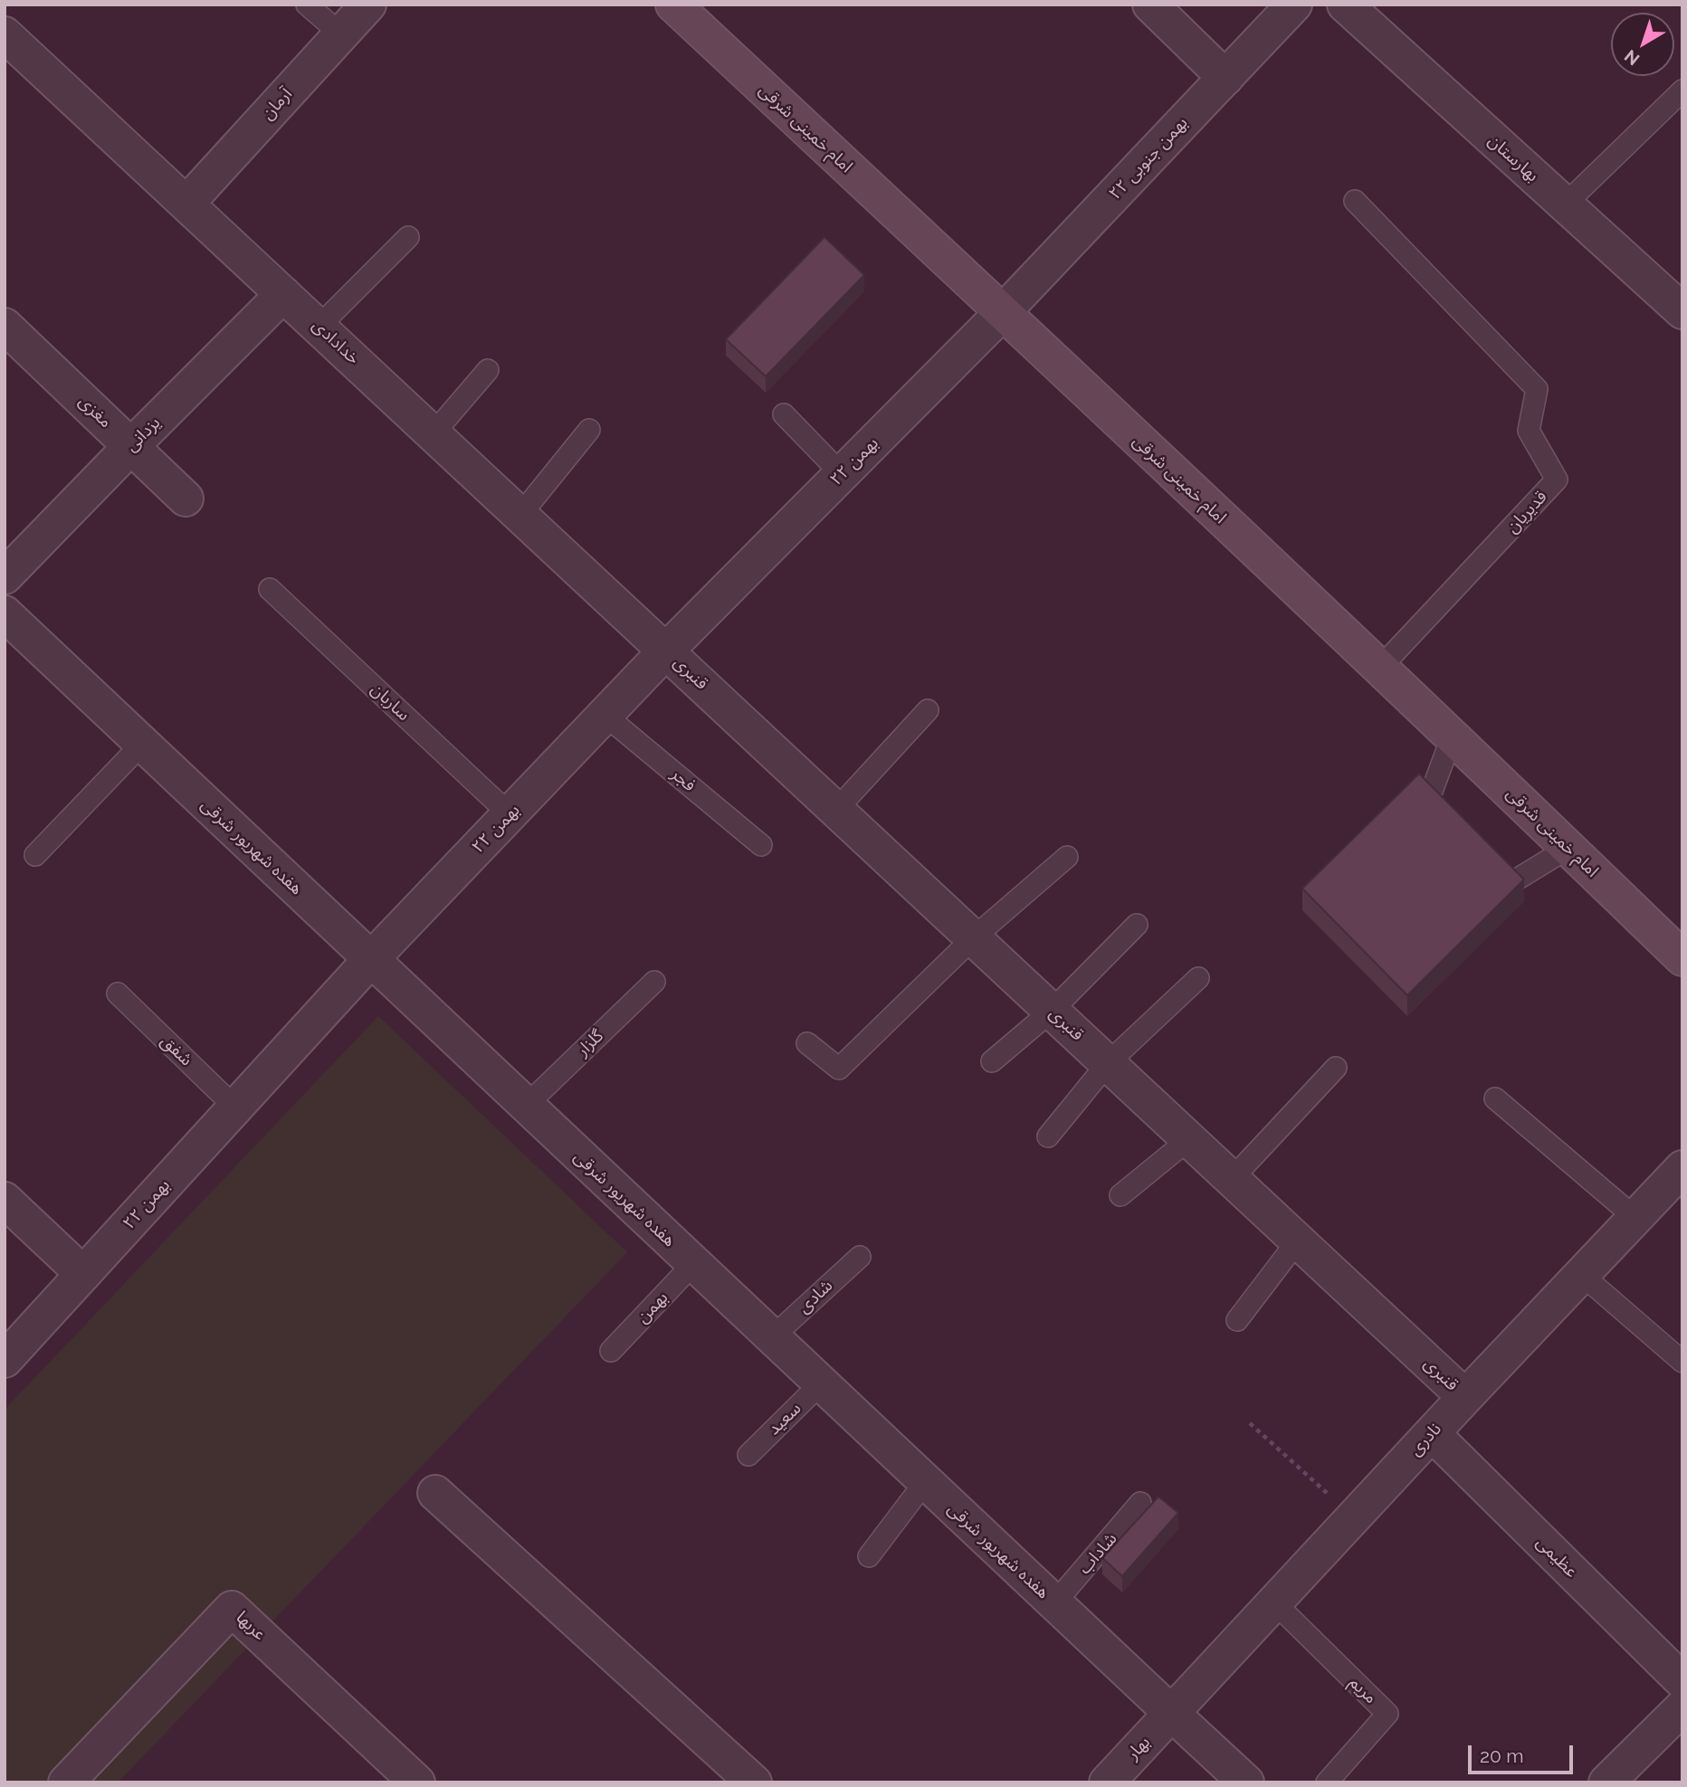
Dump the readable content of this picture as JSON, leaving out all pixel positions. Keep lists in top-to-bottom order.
{
  "streets": {
    "main road": ["امام خمینی شرقی"],
    "street": [
      "آرمان",
      "۲۲ بهمن جنوبی",
      "بهارستان",
      "خدادادی",
      "مغزی",
      "یزدانی",
      "۲۲ بهمن",
      "قنبری",
      "هفده شهریور شرقی",
      "نادری",
      "عظیمی",
      "عربها",
      "بهار"
    ],
    "lane": [
      "قدیریان",
      "ساربان",
      "فجر",
      "گلزار",
      "شفق",
      "شادی",
      "بهمن",
      "سعید",
      "شاداب",
      "مریم"
    ]
  },
  "crossings": [
    ["آرمان", "خدادادی"],
    ["امام خمینی شرقی", "۲۲ بهمن جنوبی"],
    ["امام خمینی شرقی", "۲۲ بهمن"],
    ["امام خمینی شرقی", "قدیریان"],
    ["۲۲ بهمن جنوبی", "۲۲ بهمن"],
    ["خدادادی", "یزدانی"],
    ["خدادادی", "۲۲ بهمن"],
    ["خدادادی", "قنبری"],
    ["مغزی", "یزدانی"],
    ["۲۲ بهمن", "قنبری"],
    ["۲۲ بهمن", "ساربان"],
    ["۲۲ بهمن", "فجر"],
    ["۲۲ بهمن", "هفده شهریور شرقی"],
    ["۲۲ بهمن", "شفق"],
    ["قنبری", "نادری"],
    ["هفده شهریور شرقی", "گلزار"],
    ["هفده شهریور شرقی", "شادی"],
    ["هفده شهریور شرقی", "بهمن"],
    ["هفده شهریور شرقی", "سعید"],
    ["هفده شهریور شرقی", "نادری"],
    ["هفده شهریور شرقی", "شاداب"],
    ["هفده شهریور شرقی", "بهار"],
    ["نادری", "عظیمی"],
    ["نادری", "مریم"],
    ["نادری", "بهار"]
  ],
  "scale_bar": "20 m",
  "north": "bottom left"
}
